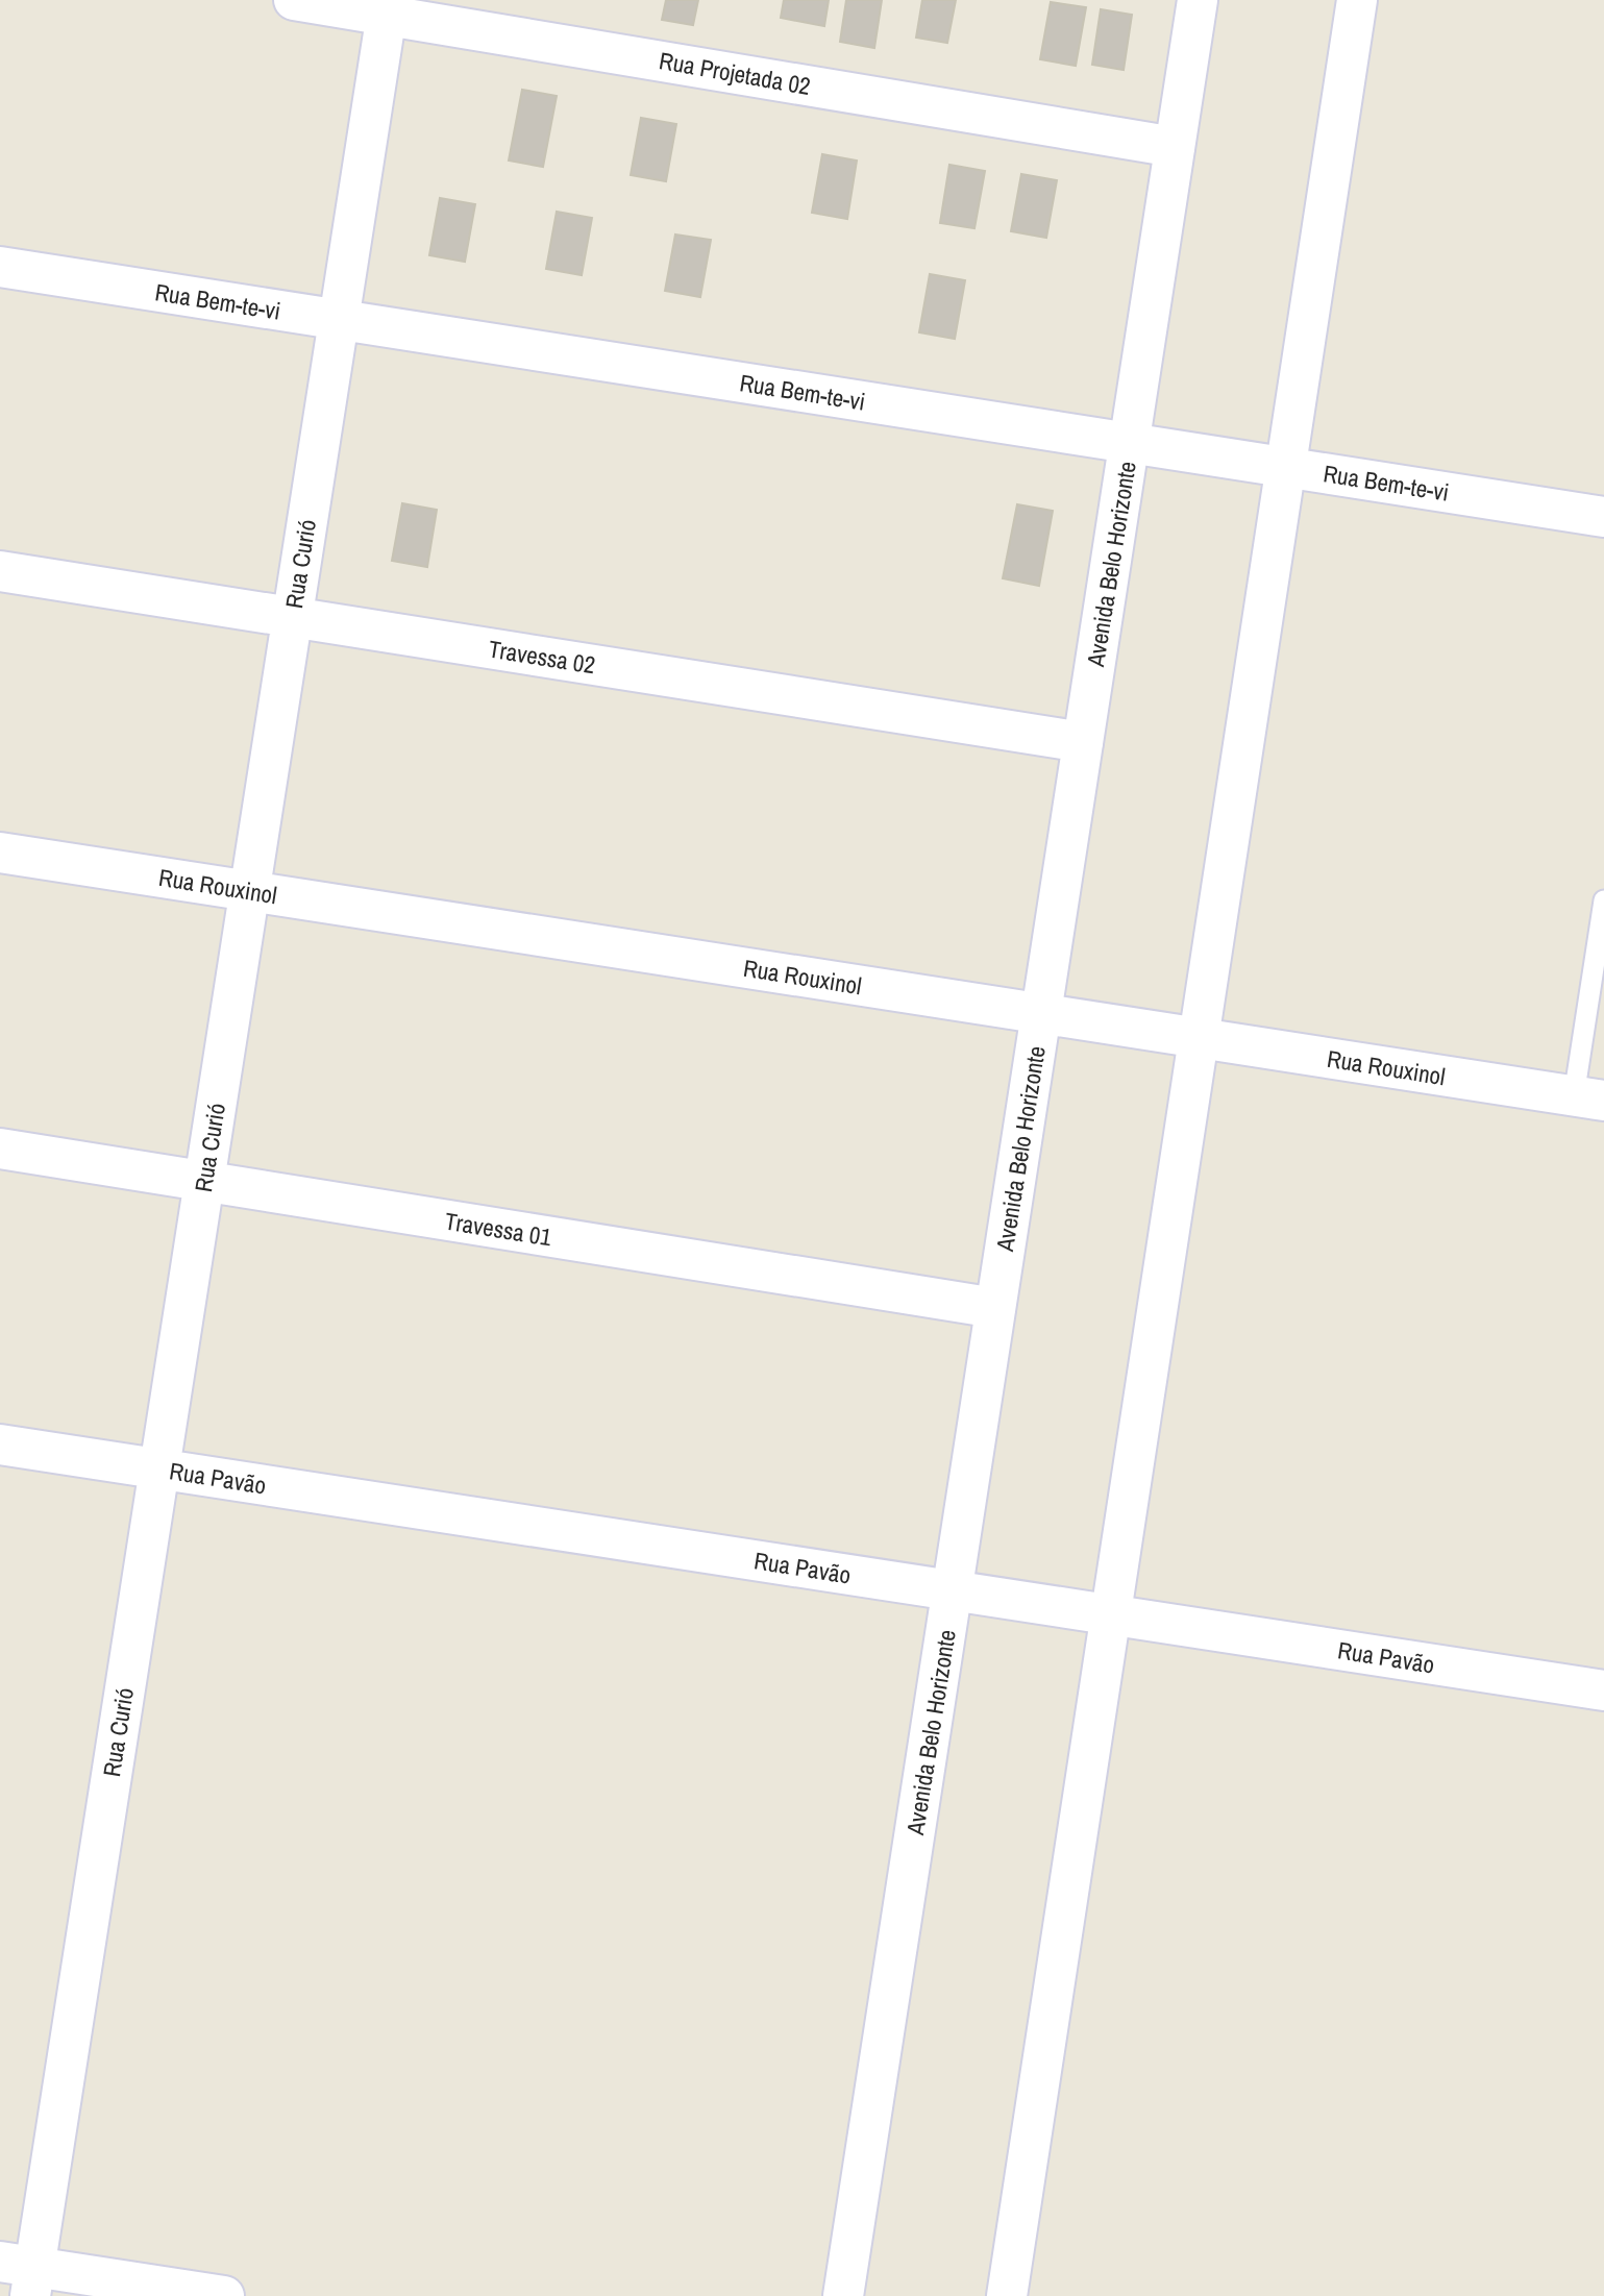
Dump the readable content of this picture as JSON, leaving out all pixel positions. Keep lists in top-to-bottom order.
{
  "streets": {
    "street": [
      "Rua Projetada 02",
      "Rua Bem-te-vi",
      "Rua Curió",
      "Avenida Belo Horizonte",
      "Travessa 02",
      "Rua Rouxinol",
      "Travessa 01",
      "Rua Pavão"
    ]
  },
  "crossings": [
    ["Rua Projetada 02", "Rua Curió"],
    ["Rua Projetada 02", "Avenida Belo Horizonte"],
    ["Rua Bem-te-vi", "Rua Curió"],
    ["Rua Bem-te-vi", "Avenida Belo Horizonte"],
    ["Rua Curió", "Travessa 02"],
    ["Rua Curió", "Rua Rouxinol"],
    ["Rua Curió", "Travessa 01"],
    ["Rua Curió", "Rua Pavão"],
    ["Avenida Belo Horizonte", "Travessa 02"],
    ["Avenida Belo Horizonte", "Rua Rouxinol"],
    ["Avenida Belo Horizonte", "Travessa 01"],
    ["Avenida Belo Horizonte", "Rua Pavão"]
  ]
}
